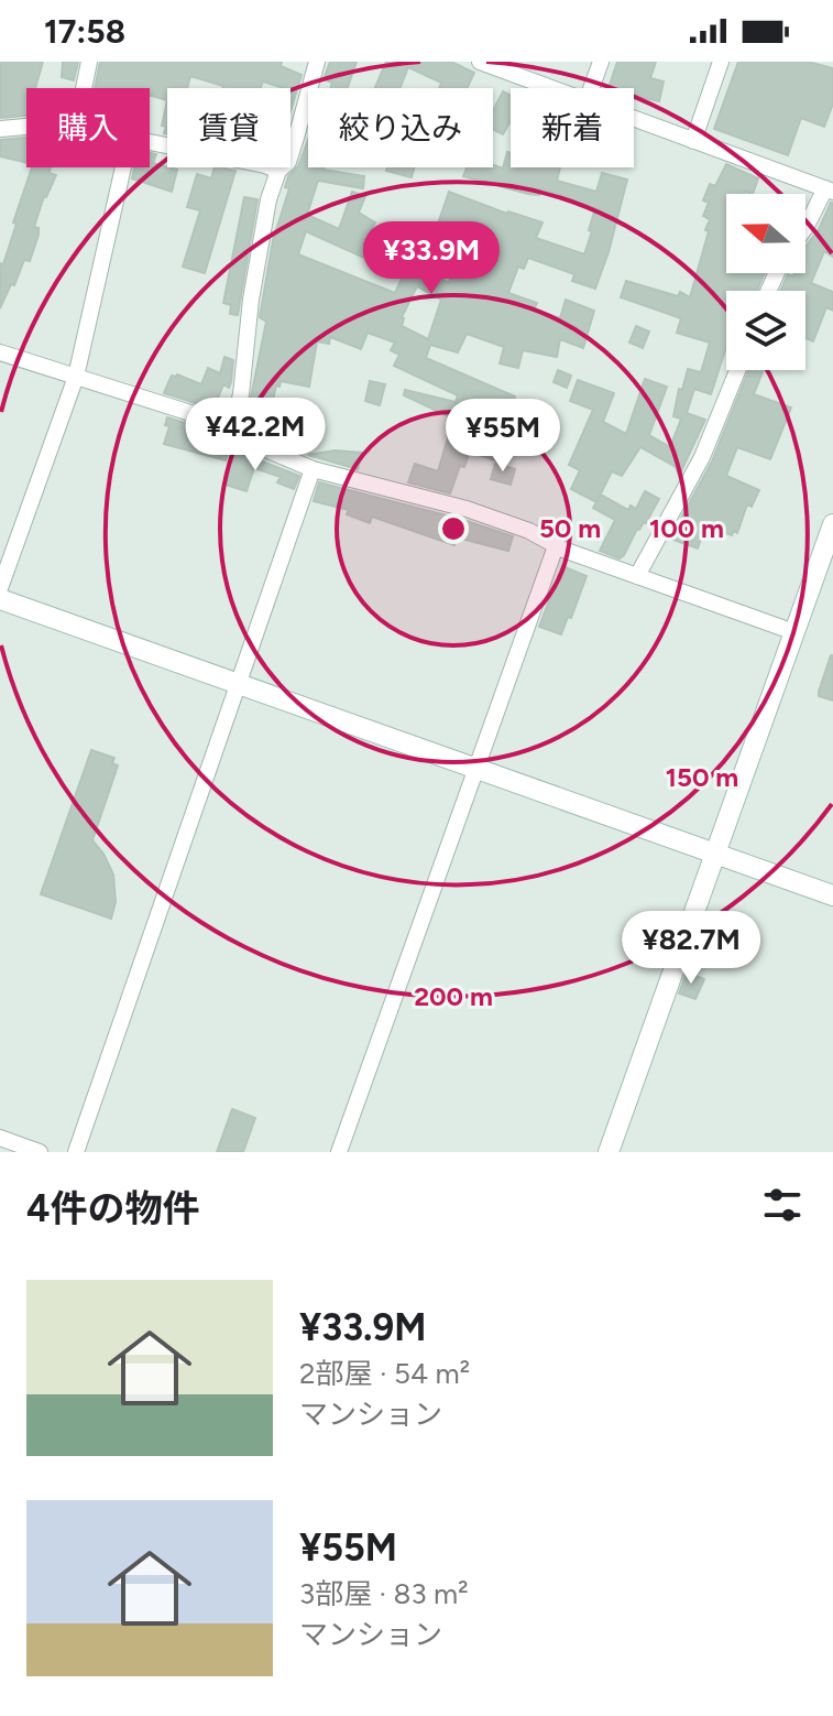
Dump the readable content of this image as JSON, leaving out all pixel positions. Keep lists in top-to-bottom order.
{
  "north": "left",
  "page": {
    "status": "17:58",
    "chip": [
      "購入",
      "賃貸",
      "絞り込み",
      "新着"
    ],
    "price": [
      "¥33.9M",
      "¥42.2M",
      "¥55M",
      "¥82.7M"
    ],
    "heading": "4件の物件",
    "list": [
      {
        "name": "¥33.9M",
        "note": "2部屋 · 54 m² · マンション"
      },
      {
        "name": "¥55M",
        "note": "3部屋 · 83 m² · マンション"
      }
    ]
  },
  "rings": [
    "50 m",
    "100 m",
    "150 m",
    "200 m"
  ]
}
